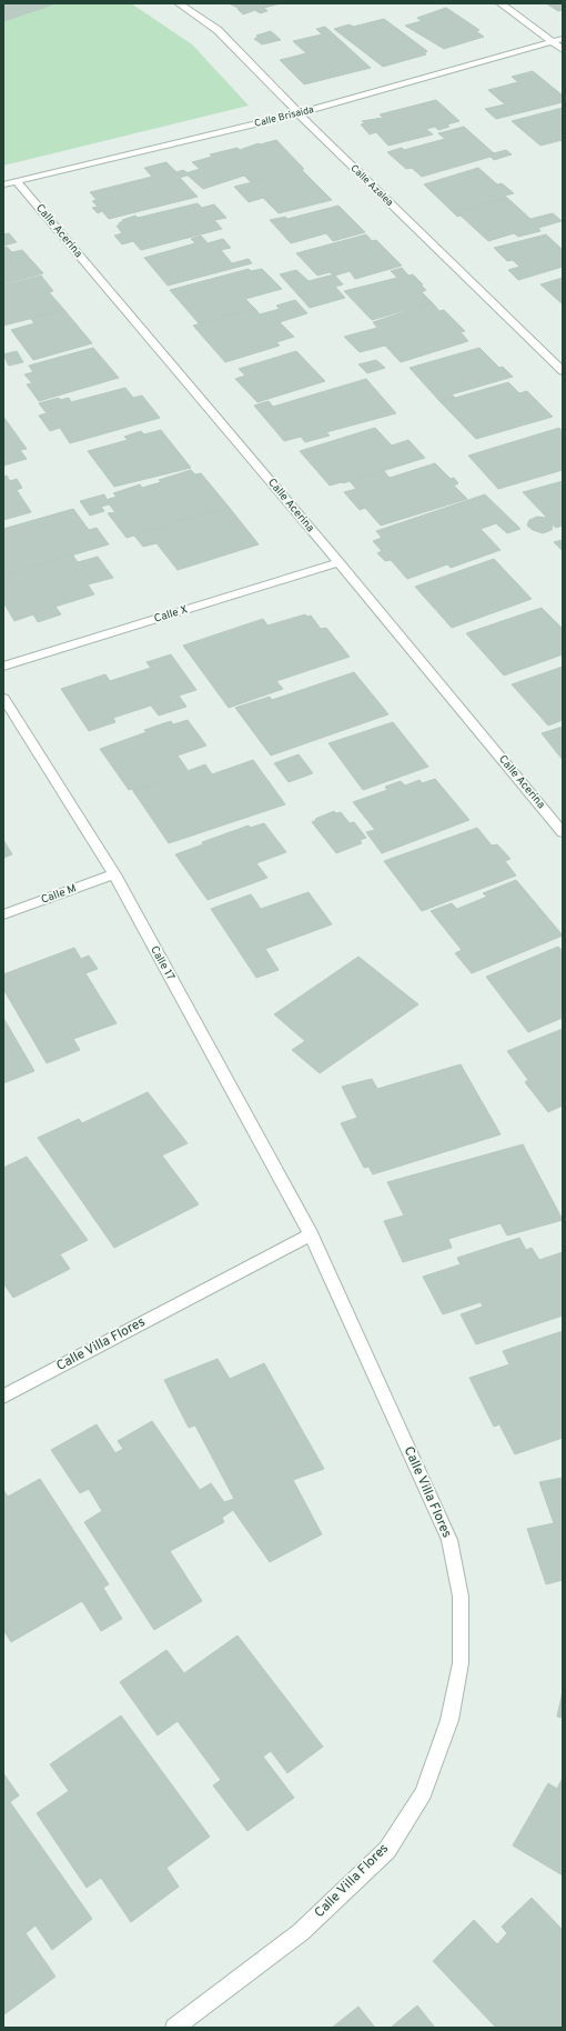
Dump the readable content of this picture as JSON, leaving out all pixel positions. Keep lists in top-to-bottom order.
{
  "streets": {
    "street": [
      "Calle Brisaida",
      "Calle Azalea",
      "Calle Acerina",
      "Calle X",
      "Calle M",
      "Calle 17",
      "Calle Villa Flores"
    ]
  },
  "crossings": [
    ["Calle Brisaida", "Calle Azalea"],
    ["Calle Brisaida", "Calle Acerina"],
    ["Calle Acerina", "Calle X"],
    ["Calle M", "Calle 17"],
    ["Calle 17", "Calle Villa Flores"]
  ]
}
